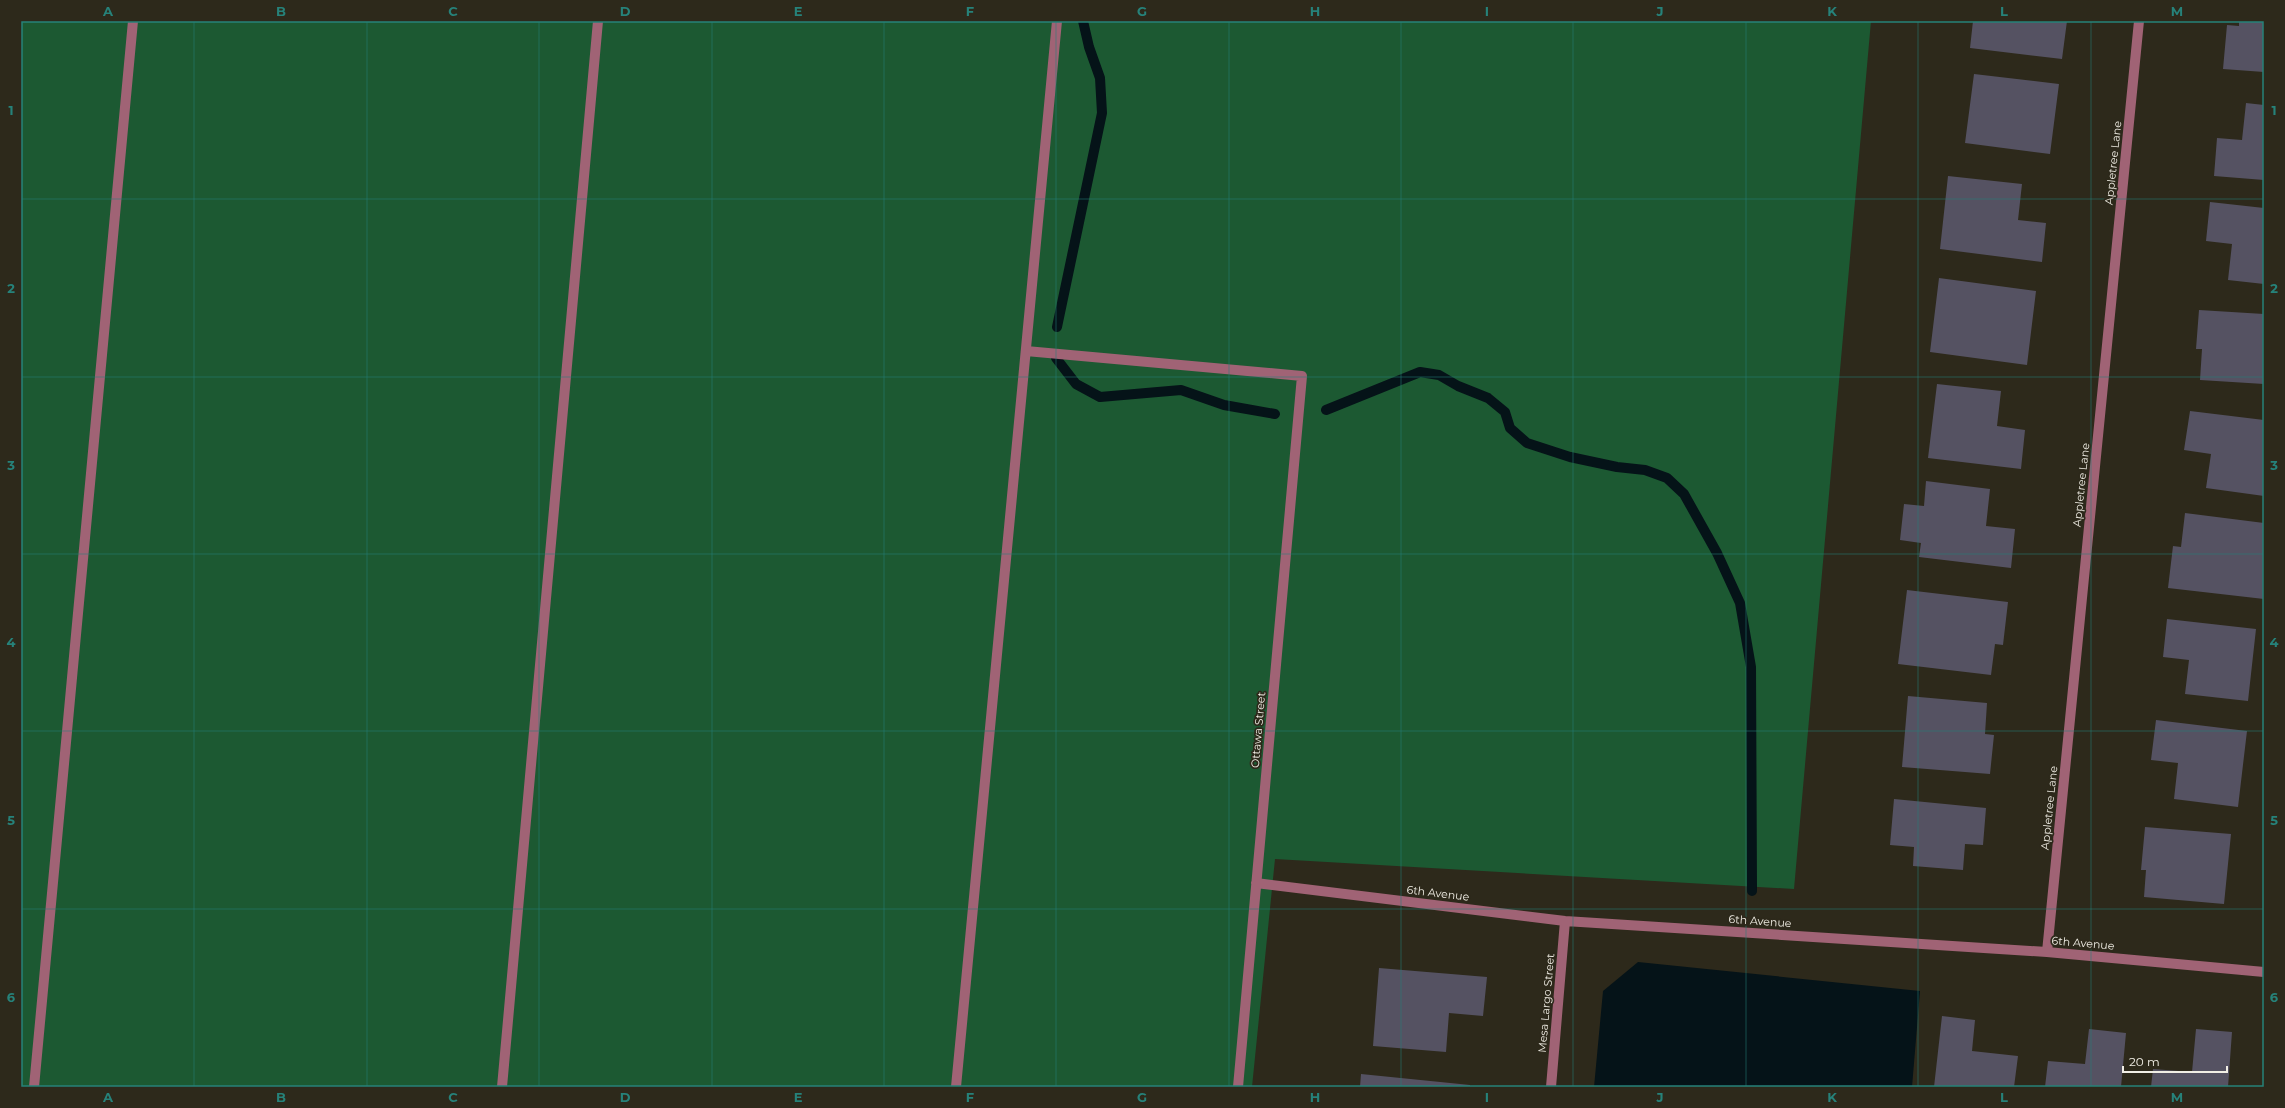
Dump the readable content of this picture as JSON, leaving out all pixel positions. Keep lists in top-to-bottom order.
{
  "streets": {
    "street": [
      "Appletree Lane",
      "Ottawa Street",
      "6th Avenue",
      "Mesa Largo Street"
    ]
  },
  "crossings": [
    ["Appletree Lane", "6th Avenue"],
    ["Ottawa Street", "6th Avenue"],
    ["6th Avenue", "Mesa Largo Street"]
  ],
  "scale_bar": "20 m",
  "grid": {
    "columns": [
      "A",
      "B",
      "C",
      "D",
      "E",
      "F",
      "G",
      "H",
      "I",
      "J",
      "K",
      "L",
      "M"
    ],
    "rows": [
      "1",
      "2",
      "3",
      "4",
      "5",
      "6"
    ]
  }
}
